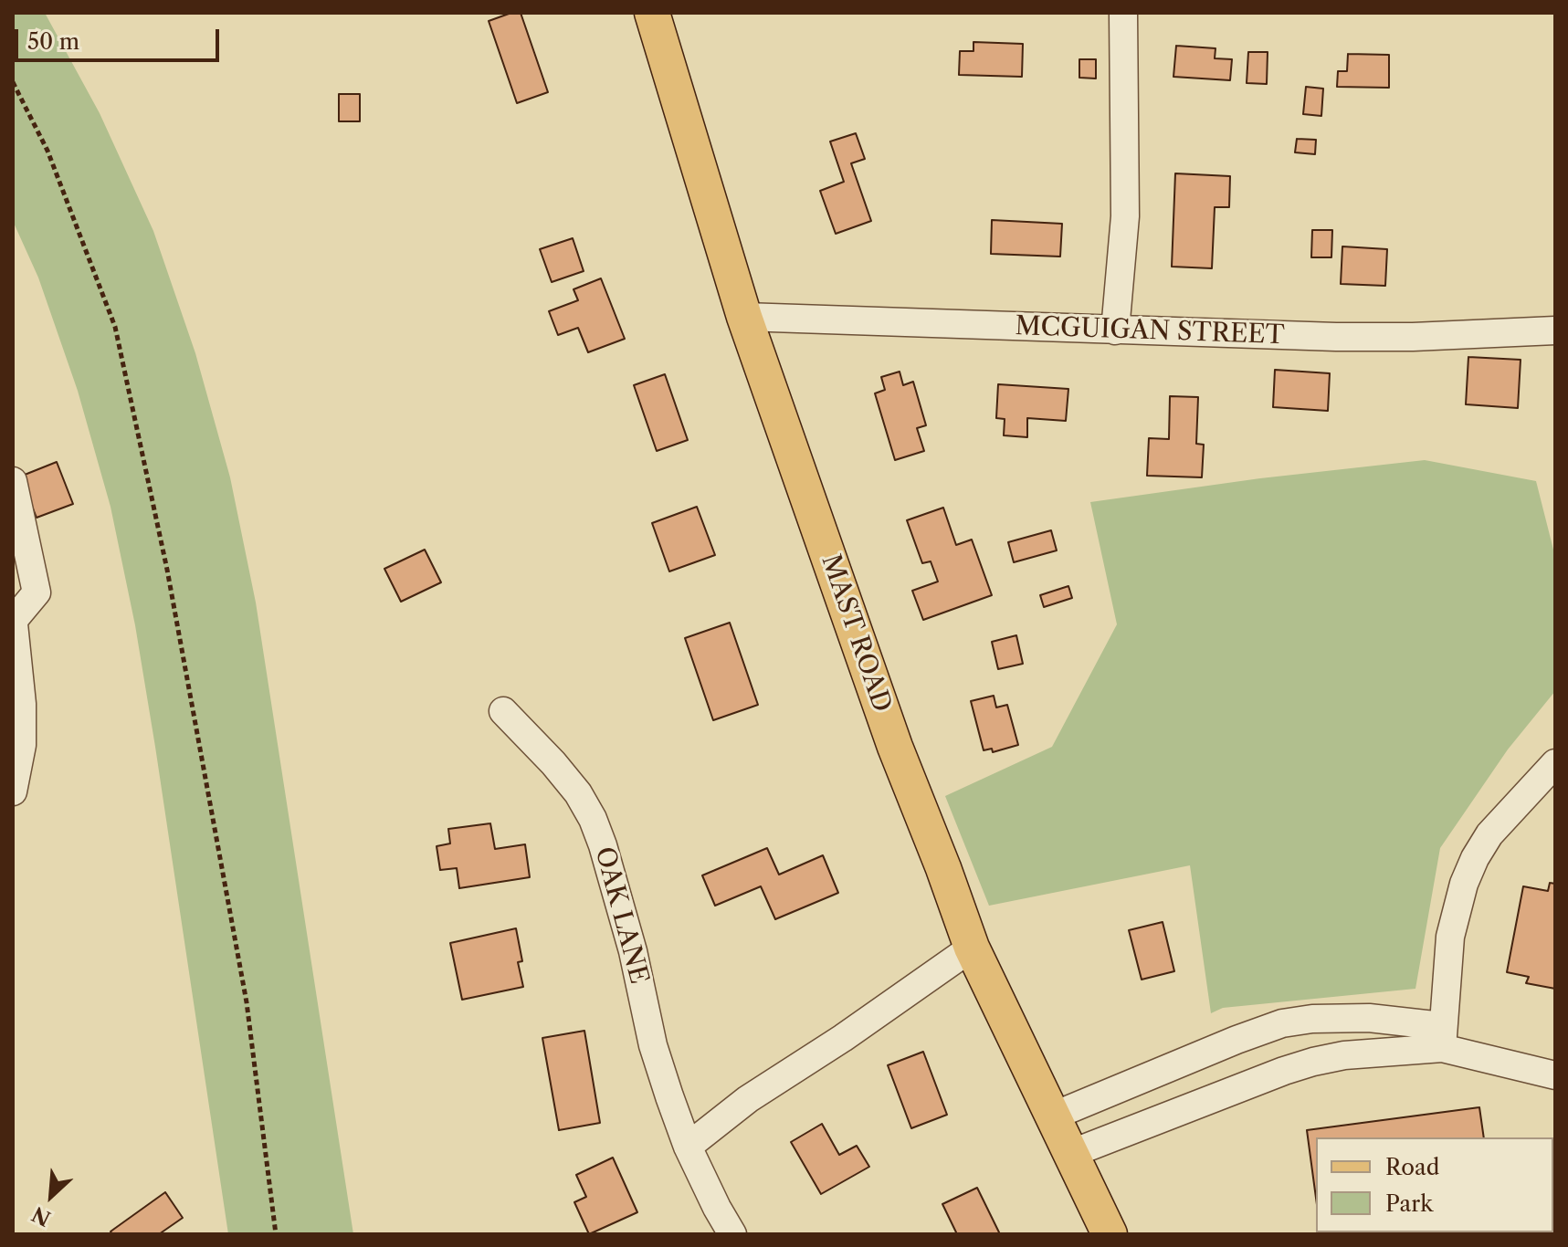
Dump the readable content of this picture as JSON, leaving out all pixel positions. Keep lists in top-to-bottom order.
{
  "streets": {
    "main road": ["MAST ROAD"],
    "street": ["MCGUIGAN STREET", "OAK LANE"]
  },
  "crossings": [
    ["MCGUIGAN STREET", "MAST ROAD"]
  ],
  "legend": ["Road", "Park"],
  "scale_bar": "50 m",
  "north": "bottom left"
}
